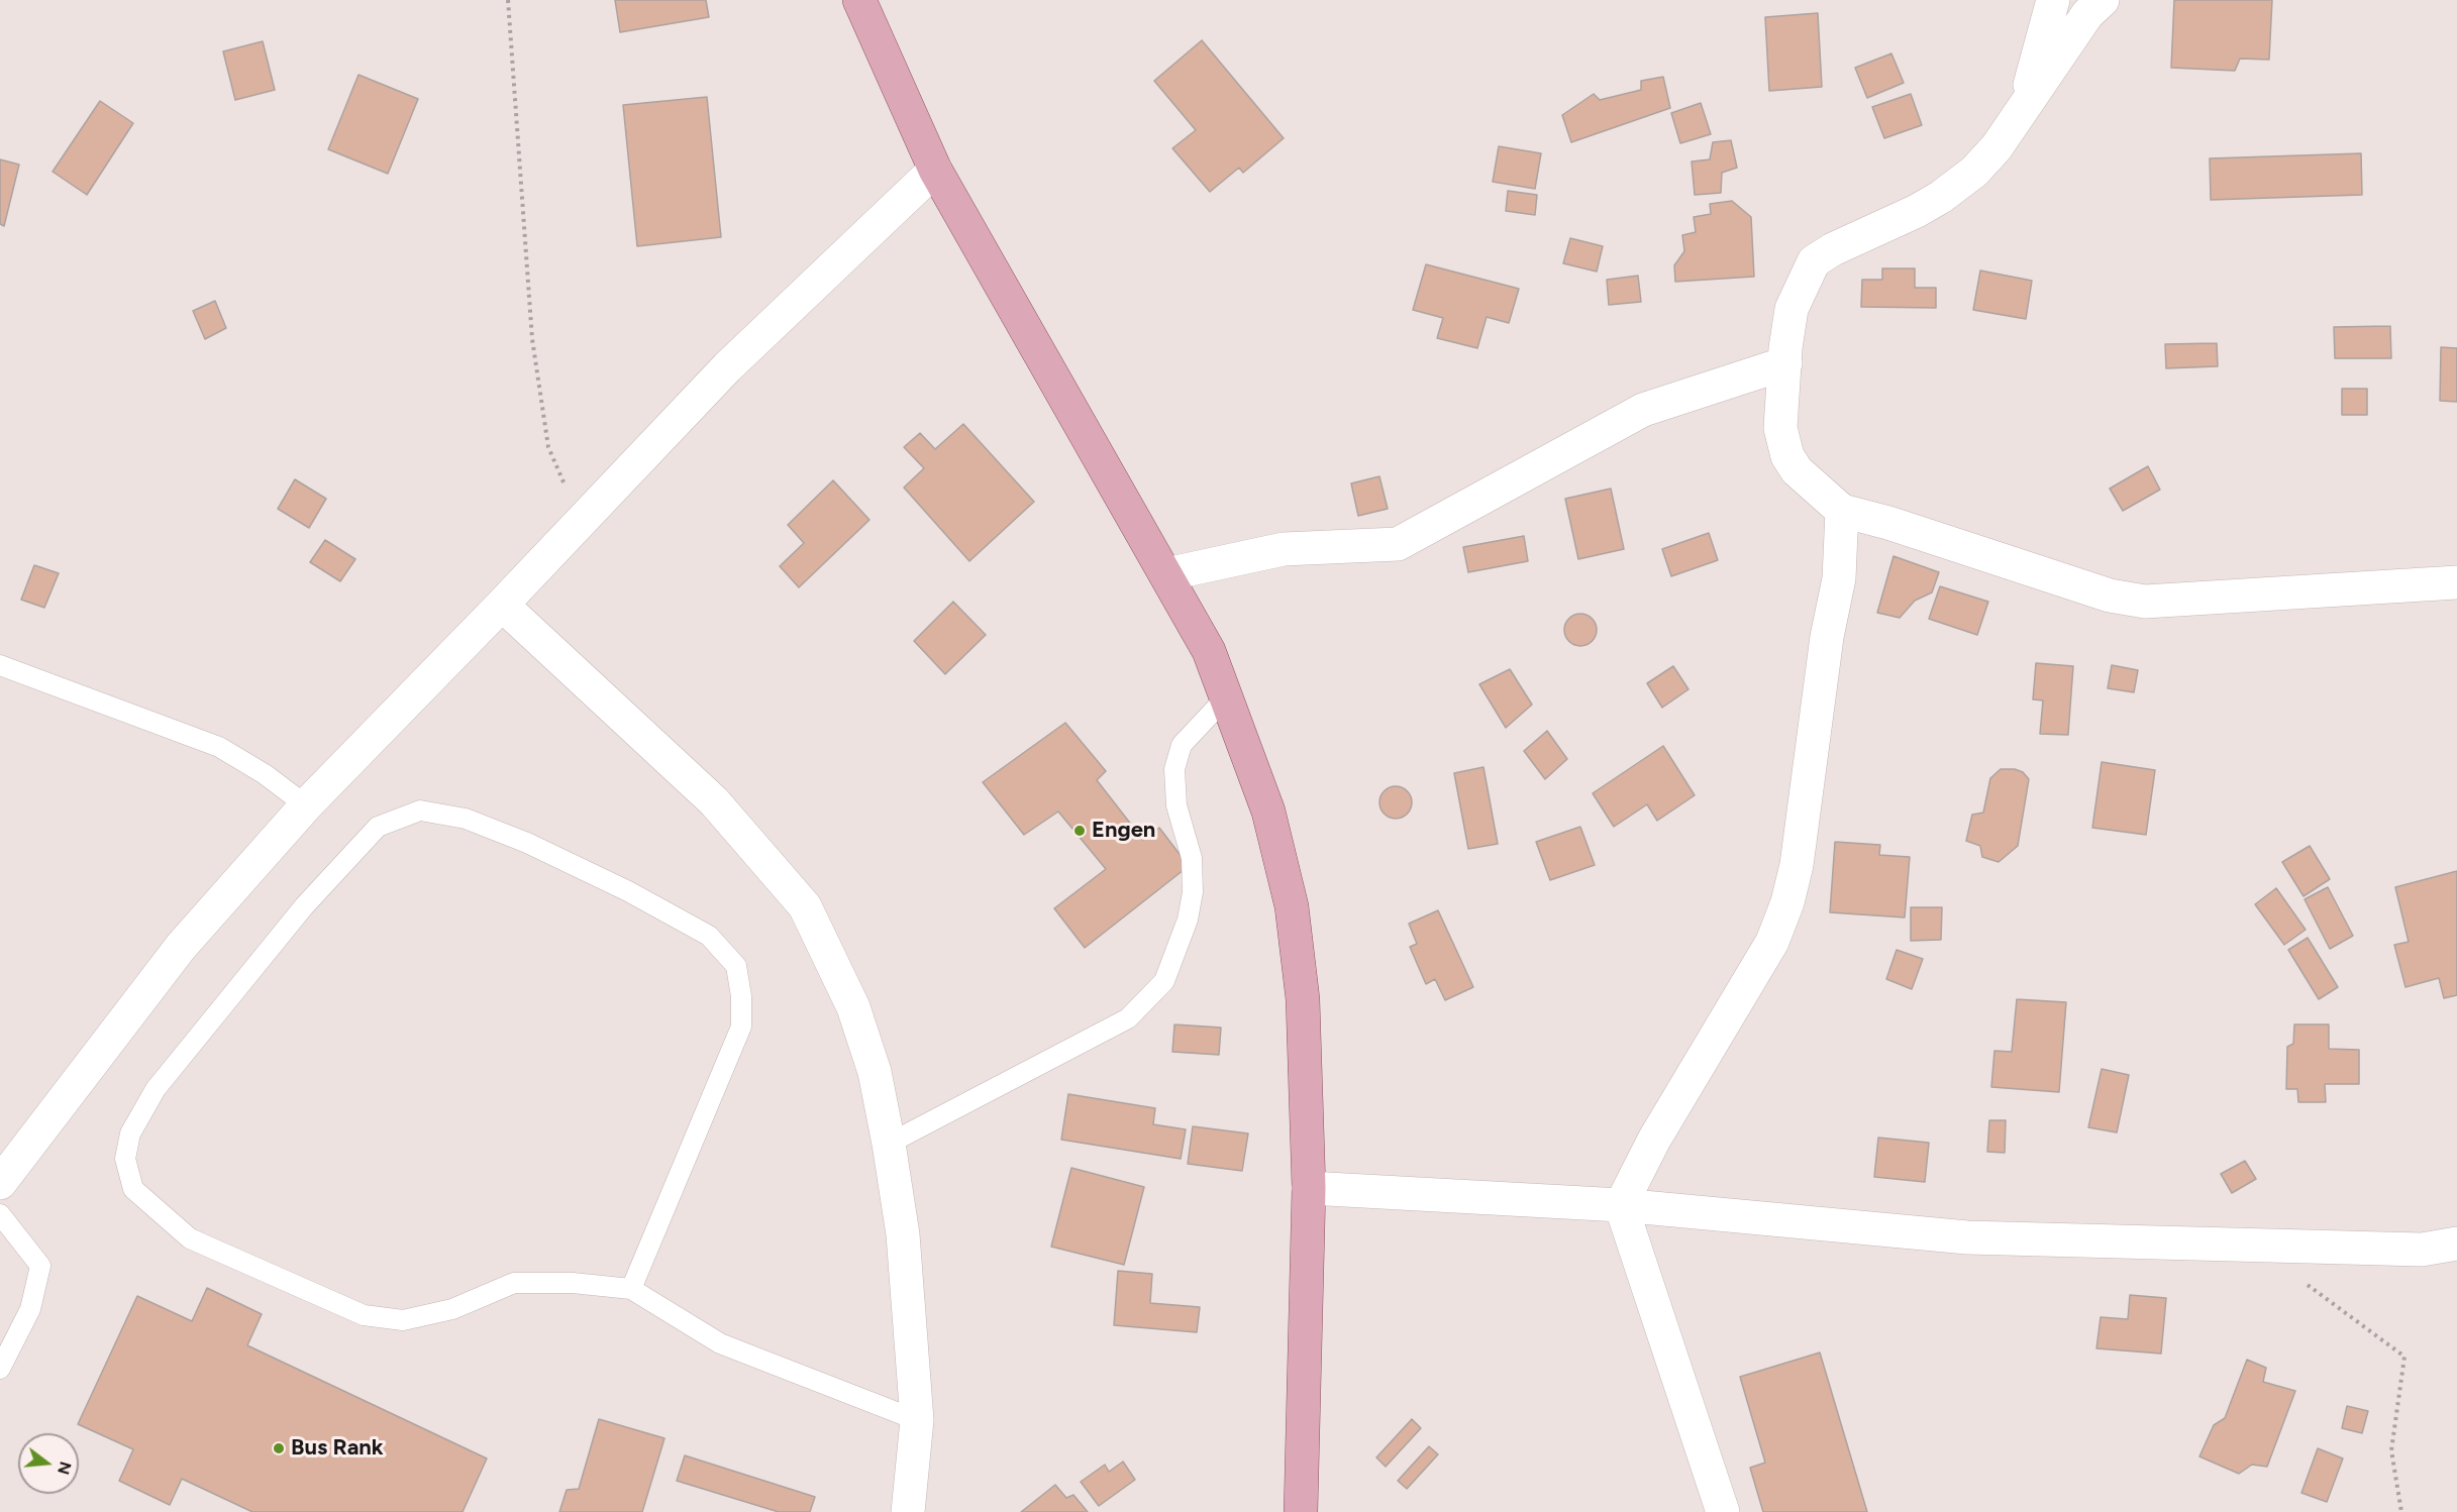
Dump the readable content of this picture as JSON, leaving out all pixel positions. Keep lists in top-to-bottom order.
{
  "places": ["Engen", "Bus Rank"],
  "north": "right"
}
